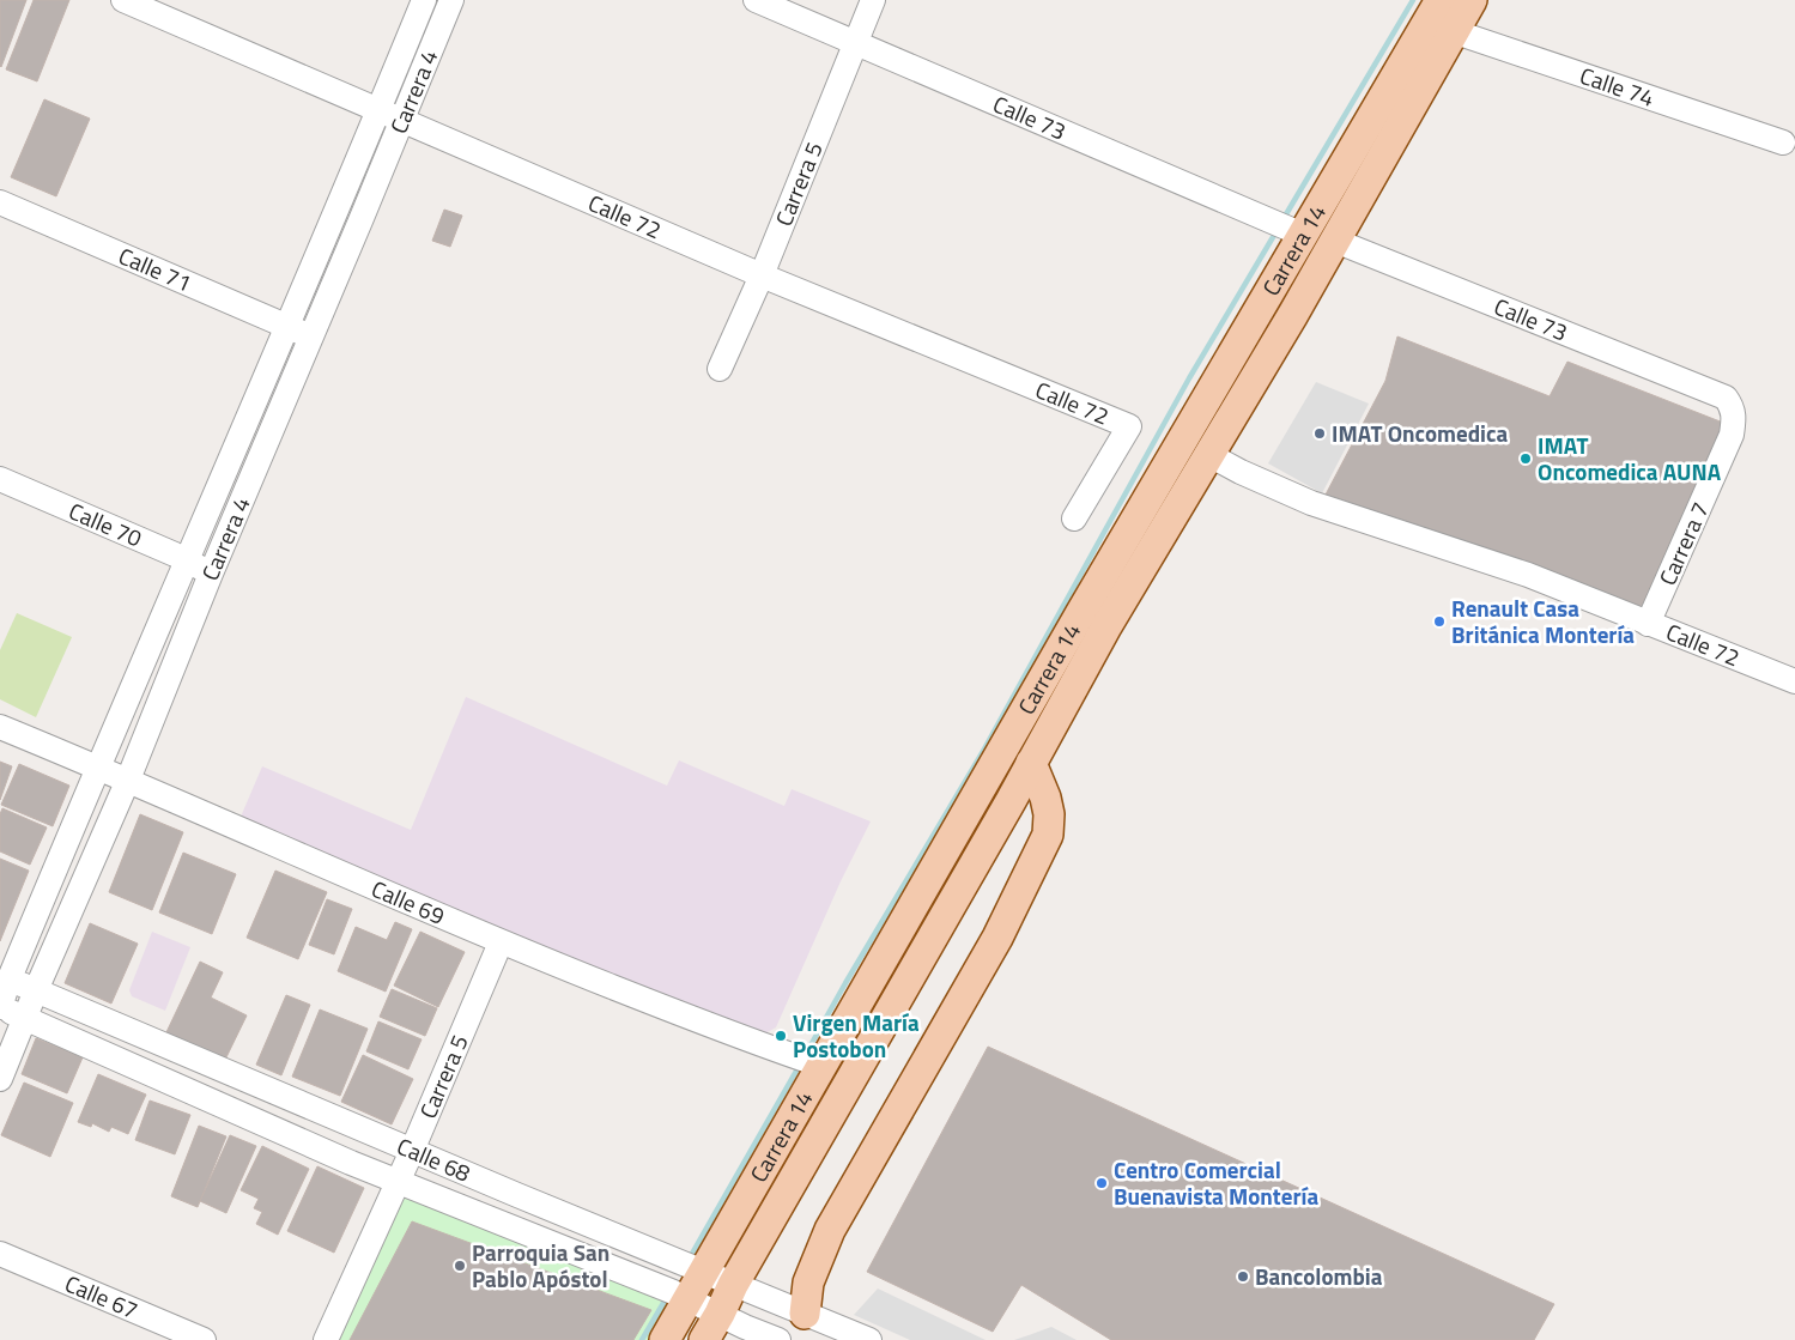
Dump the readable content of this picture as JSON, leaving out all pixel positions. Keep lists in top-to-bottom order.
{
  "streets": {
    "main road": ["Carrera 14"],
    "street": [
      "Calle 74",
      "Carrera 4",
      "Calle 73",
      "Carrera 5",
      "Calle 72",
      "Calle 71",
      "Calle 70",
      "Carrera 7",
      "Calle 69",
      "Calle 68",
      "Calle 67"
    ]
  },
  "crossings": [
    ["Calle 74", "Carrera 14"],
    ["Carrera 4", "Calle 72"],
    ["Carrera 4", "Calle 71"],
    ["Carrera 4", "Calle 70"],
    ["Carrera 4", "Calle 69"],
    ["Carrera 4", "Calle 68"],
    ["Calle 73", "Carrera 5"],
    ["Calle 73", "Carrera 14"],
    ["Calle 73", "Carrera 7"],
    ["Carrera 5", "Calle 72"],
    ["Carrera 5", "Calle 69"],
    ["Carrera 5", "Calle 68"],
    ["Calle 72", "Carrera 14"],
    ["Calle 72", "Carrera 7"],
    ["Carrera 14", "Calle 69"],
    ["Carrera 14", "Calle 68"]
  ],
  "places": [
    "IMAT Oncomedica",
    "IMAT Oncomedica AUNA",
    "Renault Casa Británica Montería",
    "Virgen María Postobon",
    "Centro Comercial Buenavista Montería",
    "Parroquia San Pablo Apóstol",
    "Bancolombia"
  ]
}
